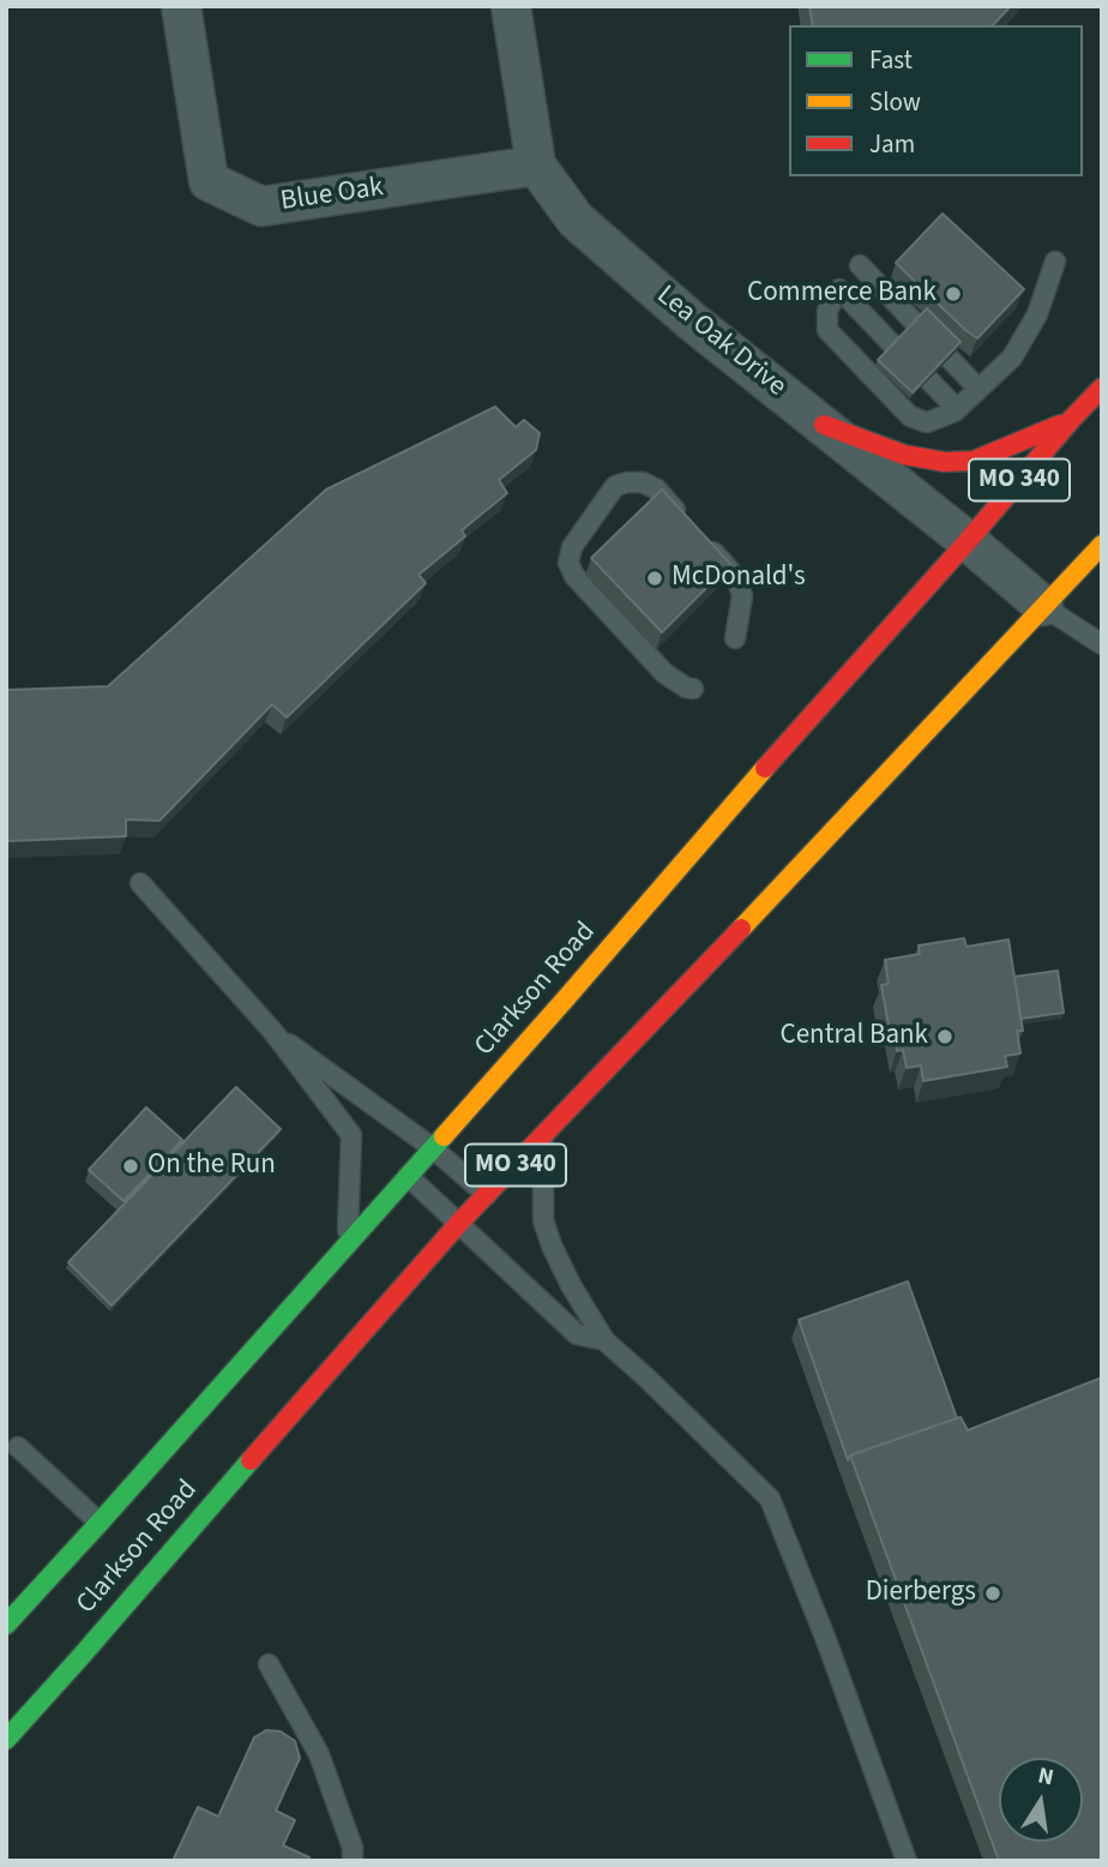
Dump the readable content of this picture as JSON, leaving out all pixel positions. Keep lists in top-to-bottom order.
{
  "streets": {
    "main road": ["MO 340", "Clarkson Road"],
    "street": ["Blue Oak", "Lea Oak Drive"]
  },
  "crossings": [
    ["Blue Oak", "Lea Oak Drive"],
    ["Lea Oak Drive", "Clarkson Road"]
  ],
  "places": [
    "Commerce Bank",
    "McDonald's",
    "Central Bank",
    "On the Run",
    "Dierbergs"
  ],
  "legend": ["Fast", "Slow", "Jam"],
  "north": "top"
}
